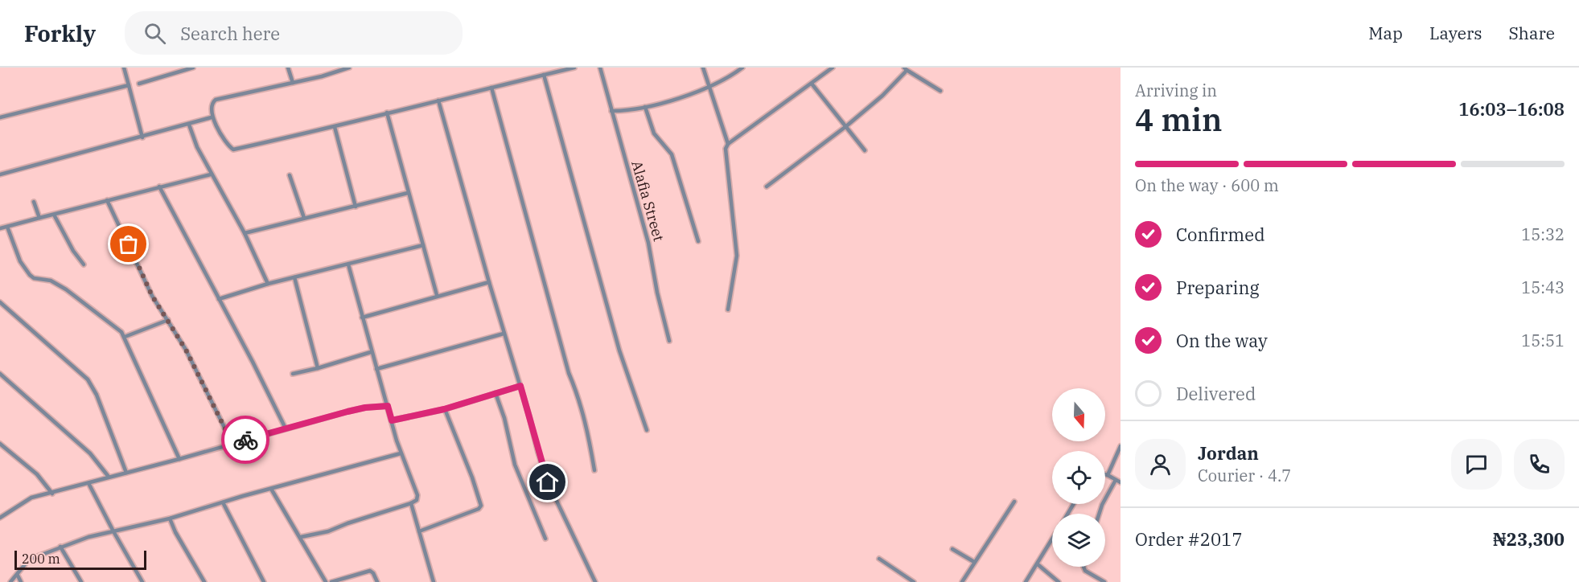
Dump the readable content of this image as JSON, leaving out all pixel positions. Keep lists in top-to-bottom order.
{
  "streets": {
    "street": ["Alafia Street"]
  },
  "scale_bar": "200 m",
  "north": "bottom",
  "page": {
    "header": "Forkly",
    "search": "Search here",
    "nav": ["Map", "Layers", "Share"],
    "heading": ["4 min", "Arriving in", "16:03–16:08"],
    "panel": [
      "Jordan",
      "Courier · 4.7",
      "Order #2017",
      "₦23,300"
    ],
    "bar": "On the way · 600 m",
    "list": [
      ["Confirmed", "15:32"],
      ["Preparing", "15:43"],
      ["On the way", "15:51"],
      "Delivered"
    ],
    "scale": "200 m"
  }
}
